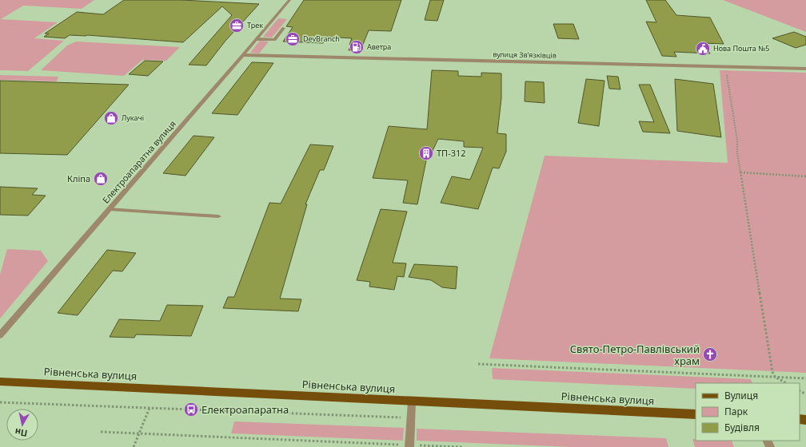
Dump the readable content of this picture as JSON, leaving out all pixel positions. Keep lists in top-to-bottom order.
{
  "streets": {
    "main road": ["Рівненська вулиця"],
    "street": ["вулиця Звʼязківців", "Електроапаратна вулиця"]
  },
  "crossings": [
    ["вулиця Звʼязківців", "Електроапаратна вулиця"]
  ],
  "places": {
    "office": ["Трек", "DevBranch"],
    "fuel station": ["Аветра"],
    "public building": ["Нова Пошта №5"],
    "shop": ["Лукачі", "Кліпа"],
    "building": ["ТП-312"],
    "church": ["Свято-Петро-Павлівський храм"],
    "bus stop": ["Електроапаратна"]
  },
  "legend": ["Вулиця", "Парк", "Будівля"],
  "north": "bottom"
}
